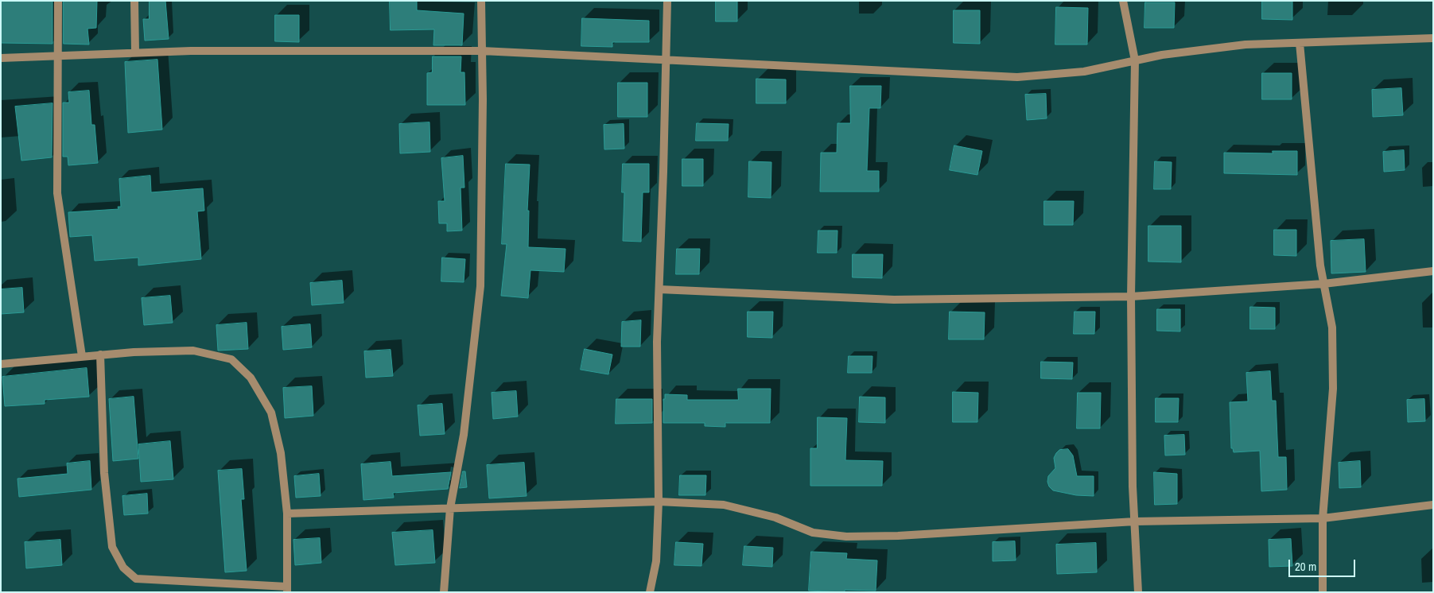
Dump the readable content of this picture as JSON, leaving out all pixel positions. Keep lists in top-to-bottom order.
{
  "scale_bar": "20 m"
}
